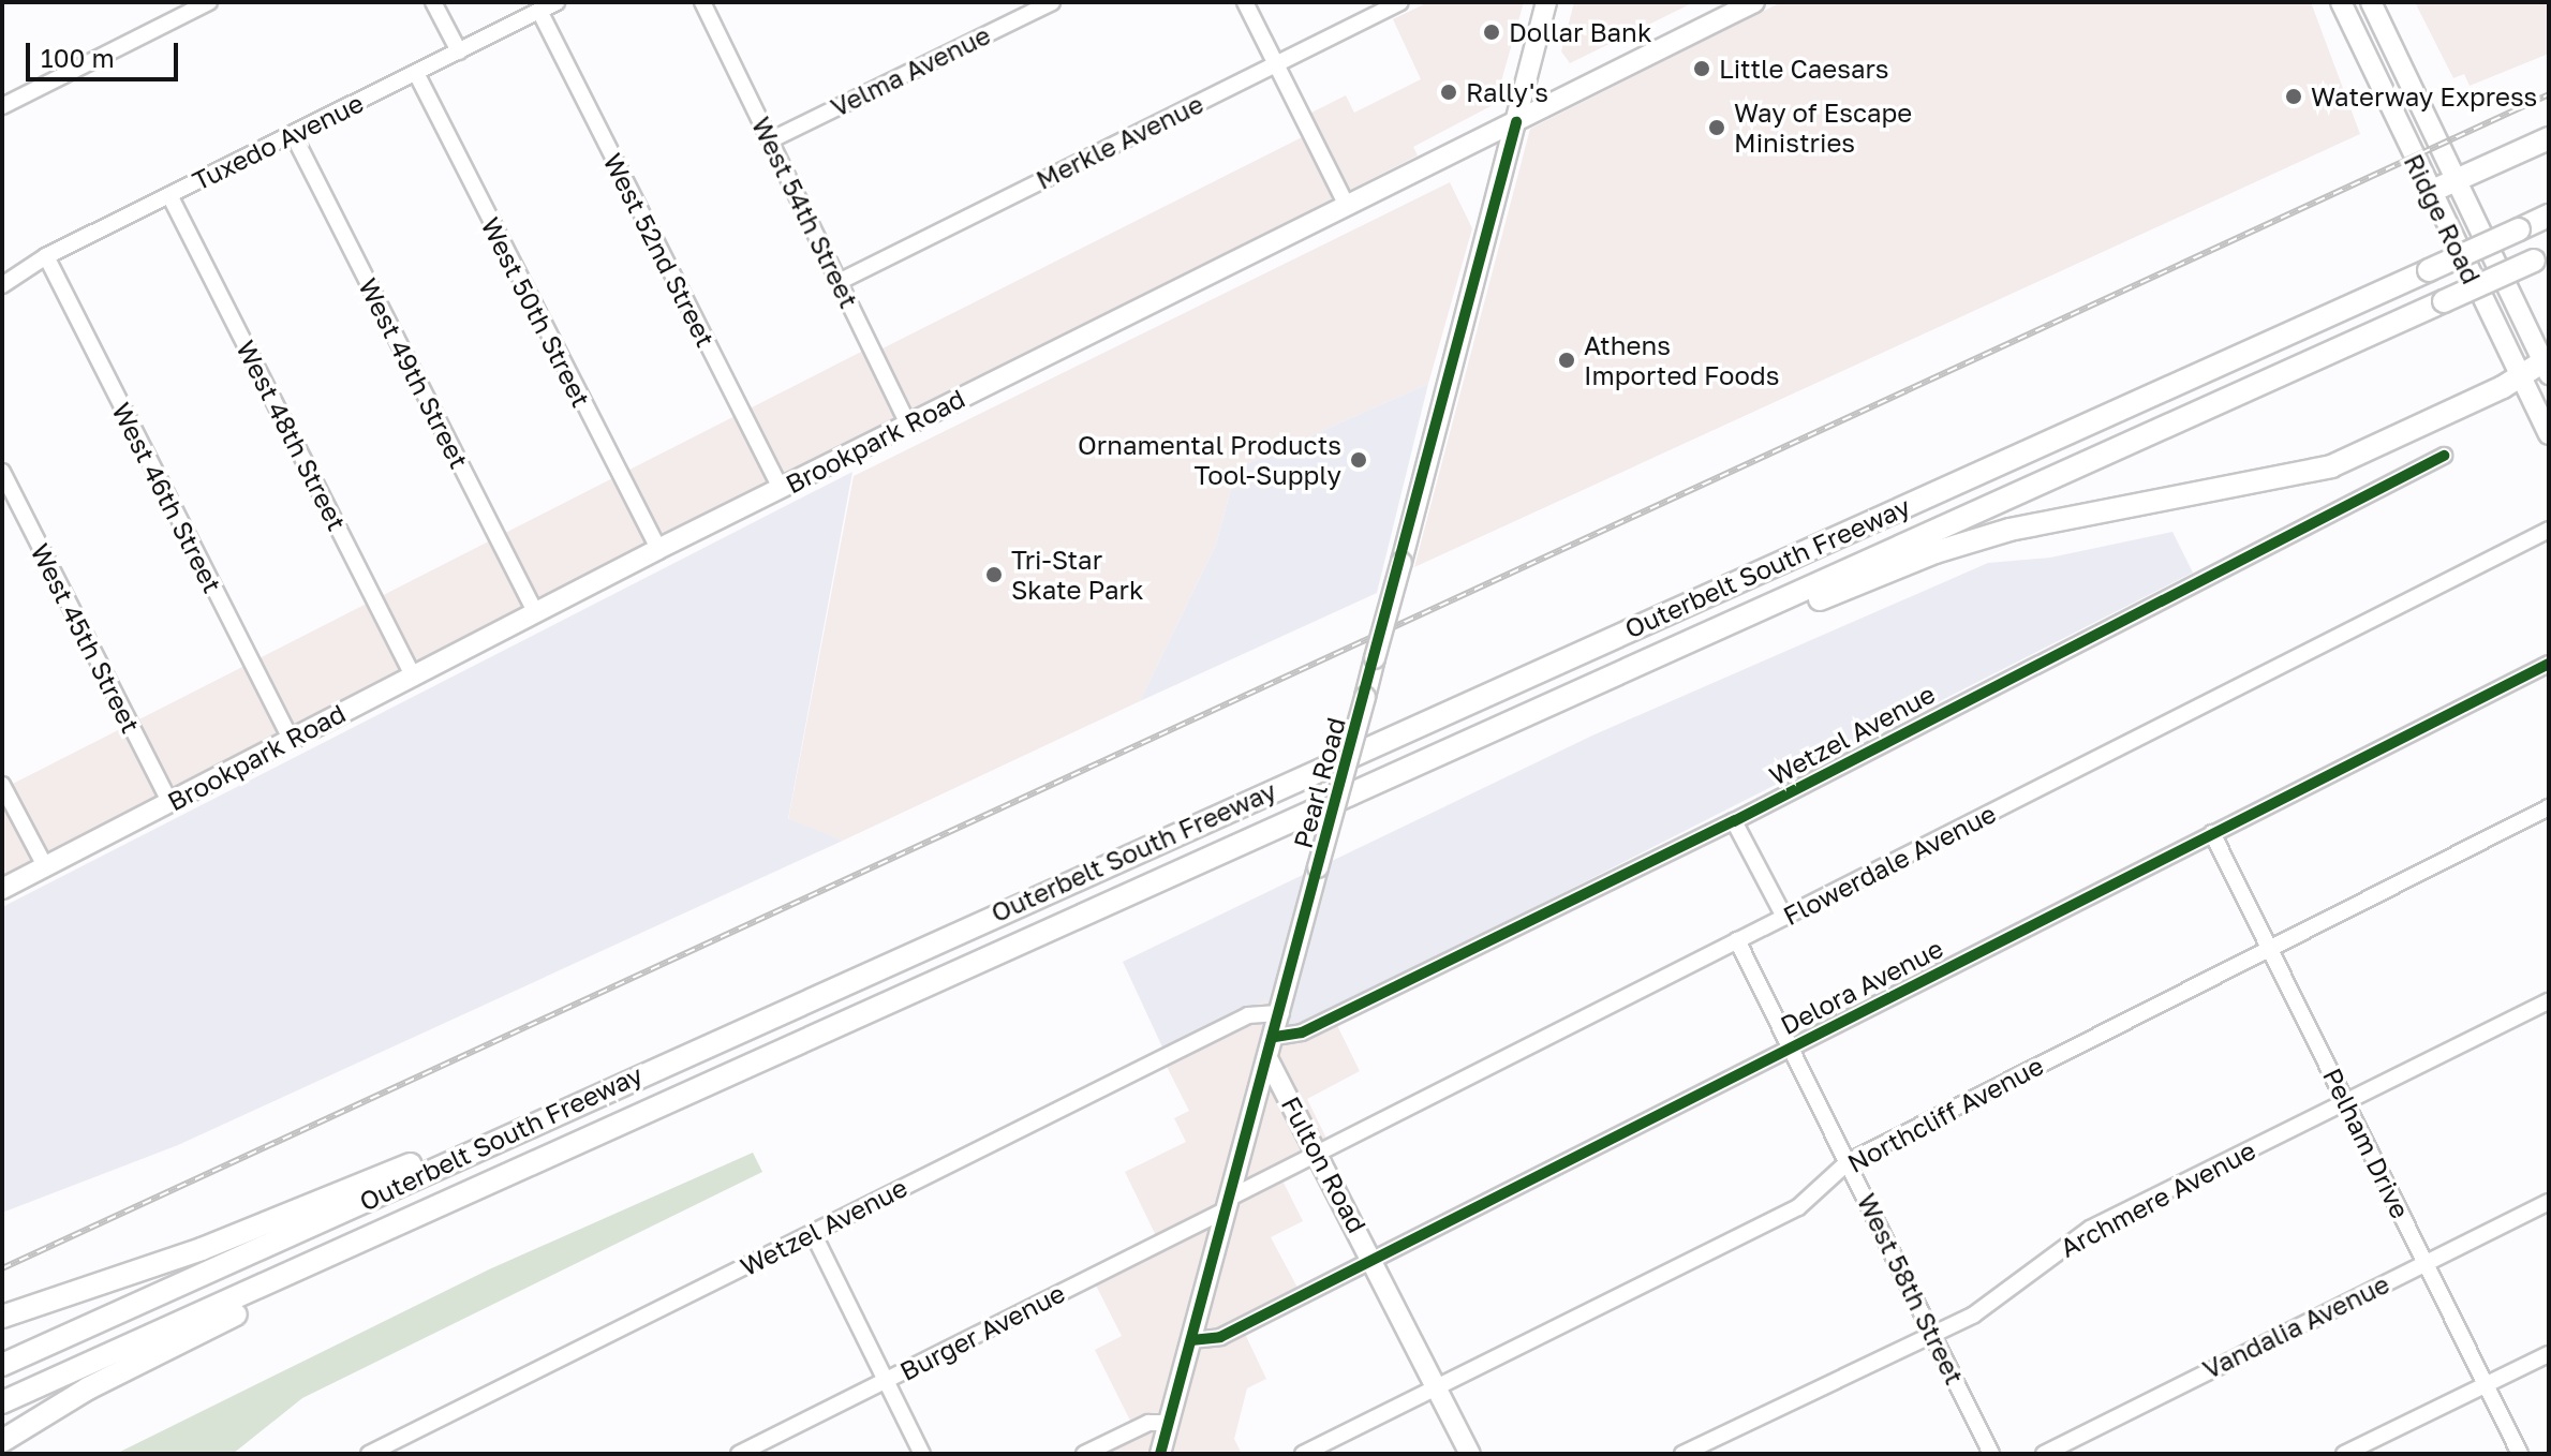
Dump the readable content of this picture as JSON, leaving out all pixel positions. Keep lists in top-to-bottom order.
{
  "streets": {
    "highway": ["Outerbelt South Freeway"],
    "main road": [
      "Ridge Road",
      "Brookpark Road",
      "Pearl Road",
      "Fulton Road"
    ],
    "street": [
      "Velma Avenue",
      "Tuxedo Avenue",
      "Merkle Avenue",
      "West 54th Street",
      "West 52nd Street",
      "West 50th Street",
      "West 49th Street",
      "West 48th Street",
      "West 46th Street",
      "West 45th Street",
      "Wetzel Avenue",
      "Flowerdale Avenue",
      "Delora Avenue",
      "Northcliff Avenue",
      "Pelham Drive",
      "Archmere Avenue",
      "West 58th Street",
      "Vandalia Avenue",
      "Burger Avenue"
    ]
  },
  "crossings": [
    ["Velma Avenue", "West 54th Street"],
    ["Tuxedo Avenue", "West 52nd Street"],
    ["Tuxedo Avenue", "West 50th Street"],
    ["Tuxedo Avenue", "West 49th Street"],
    ["Tuxedo Avenue", "West 48th Street"],
    ["Tuxedo Avenue", "West 46th Street"],
    ["Merkle Avenue", "West 54th Street"],
    ["West 54th Street", "Brookpark Road"],
    ["West 52nd Street", "Brookpark Road"],
    ["West 50th Street", "Brookpark Road"],
    ["West 49th Street", "Brookpark Road"],
    ["West 48th Street", "Brookpark Road"],
    ["Brookpark Road", "West 46th Street"],
    ["Brookpark Road", "West 45th Street"],
    ["Brookpark Road", "Pearl Road"],
    ["Wetzel Avenue", "Pearl Road"],
    ["Pearl Road", "Flowerdale Avenue"],
    ["Pearl Road", "Delora Avenue"],
    ["Pearl Road", "Fulton Road"],
    ["Pearl Road", "Burger Avenue"],
    ["Flowerdale Avenue", "Fulton Road"],
    ["Flowerdale Avenue", "West 58th Street"],
    ["Flowerdale Avenue", "Burger Avenue"],
    ["Delora Avenue", "Pelham Drive"],
    ["Delora Avenue", "Fulton Road"],
    ["Delora Avenue", "West 58th Street"],
    ["Northcliff Avenue", "Pelham Drive"],
    ["Northcliff Avenue", "Fulton Road"],
    ["Northcliff Avenue", "West 58th Street"],
    ["Pelham Drive", "Archmere Avenue"],
    ["Pelham Drive", "Vandalia Avenue"],
    ["Archmere Avenue", "West 58th Street"]
  ],
  "places": [
    "Dollar Bank",
    "Little Caesars",
    "Rally's",
    "Waterway Express",
    "Way of Escape Ministries",
    "Athens Imported Foods",
    "Ornamental Products Tool-Supply",
    "Tri-Star Skate Park"
  ],
  "scale_bar": "100 m"
}
